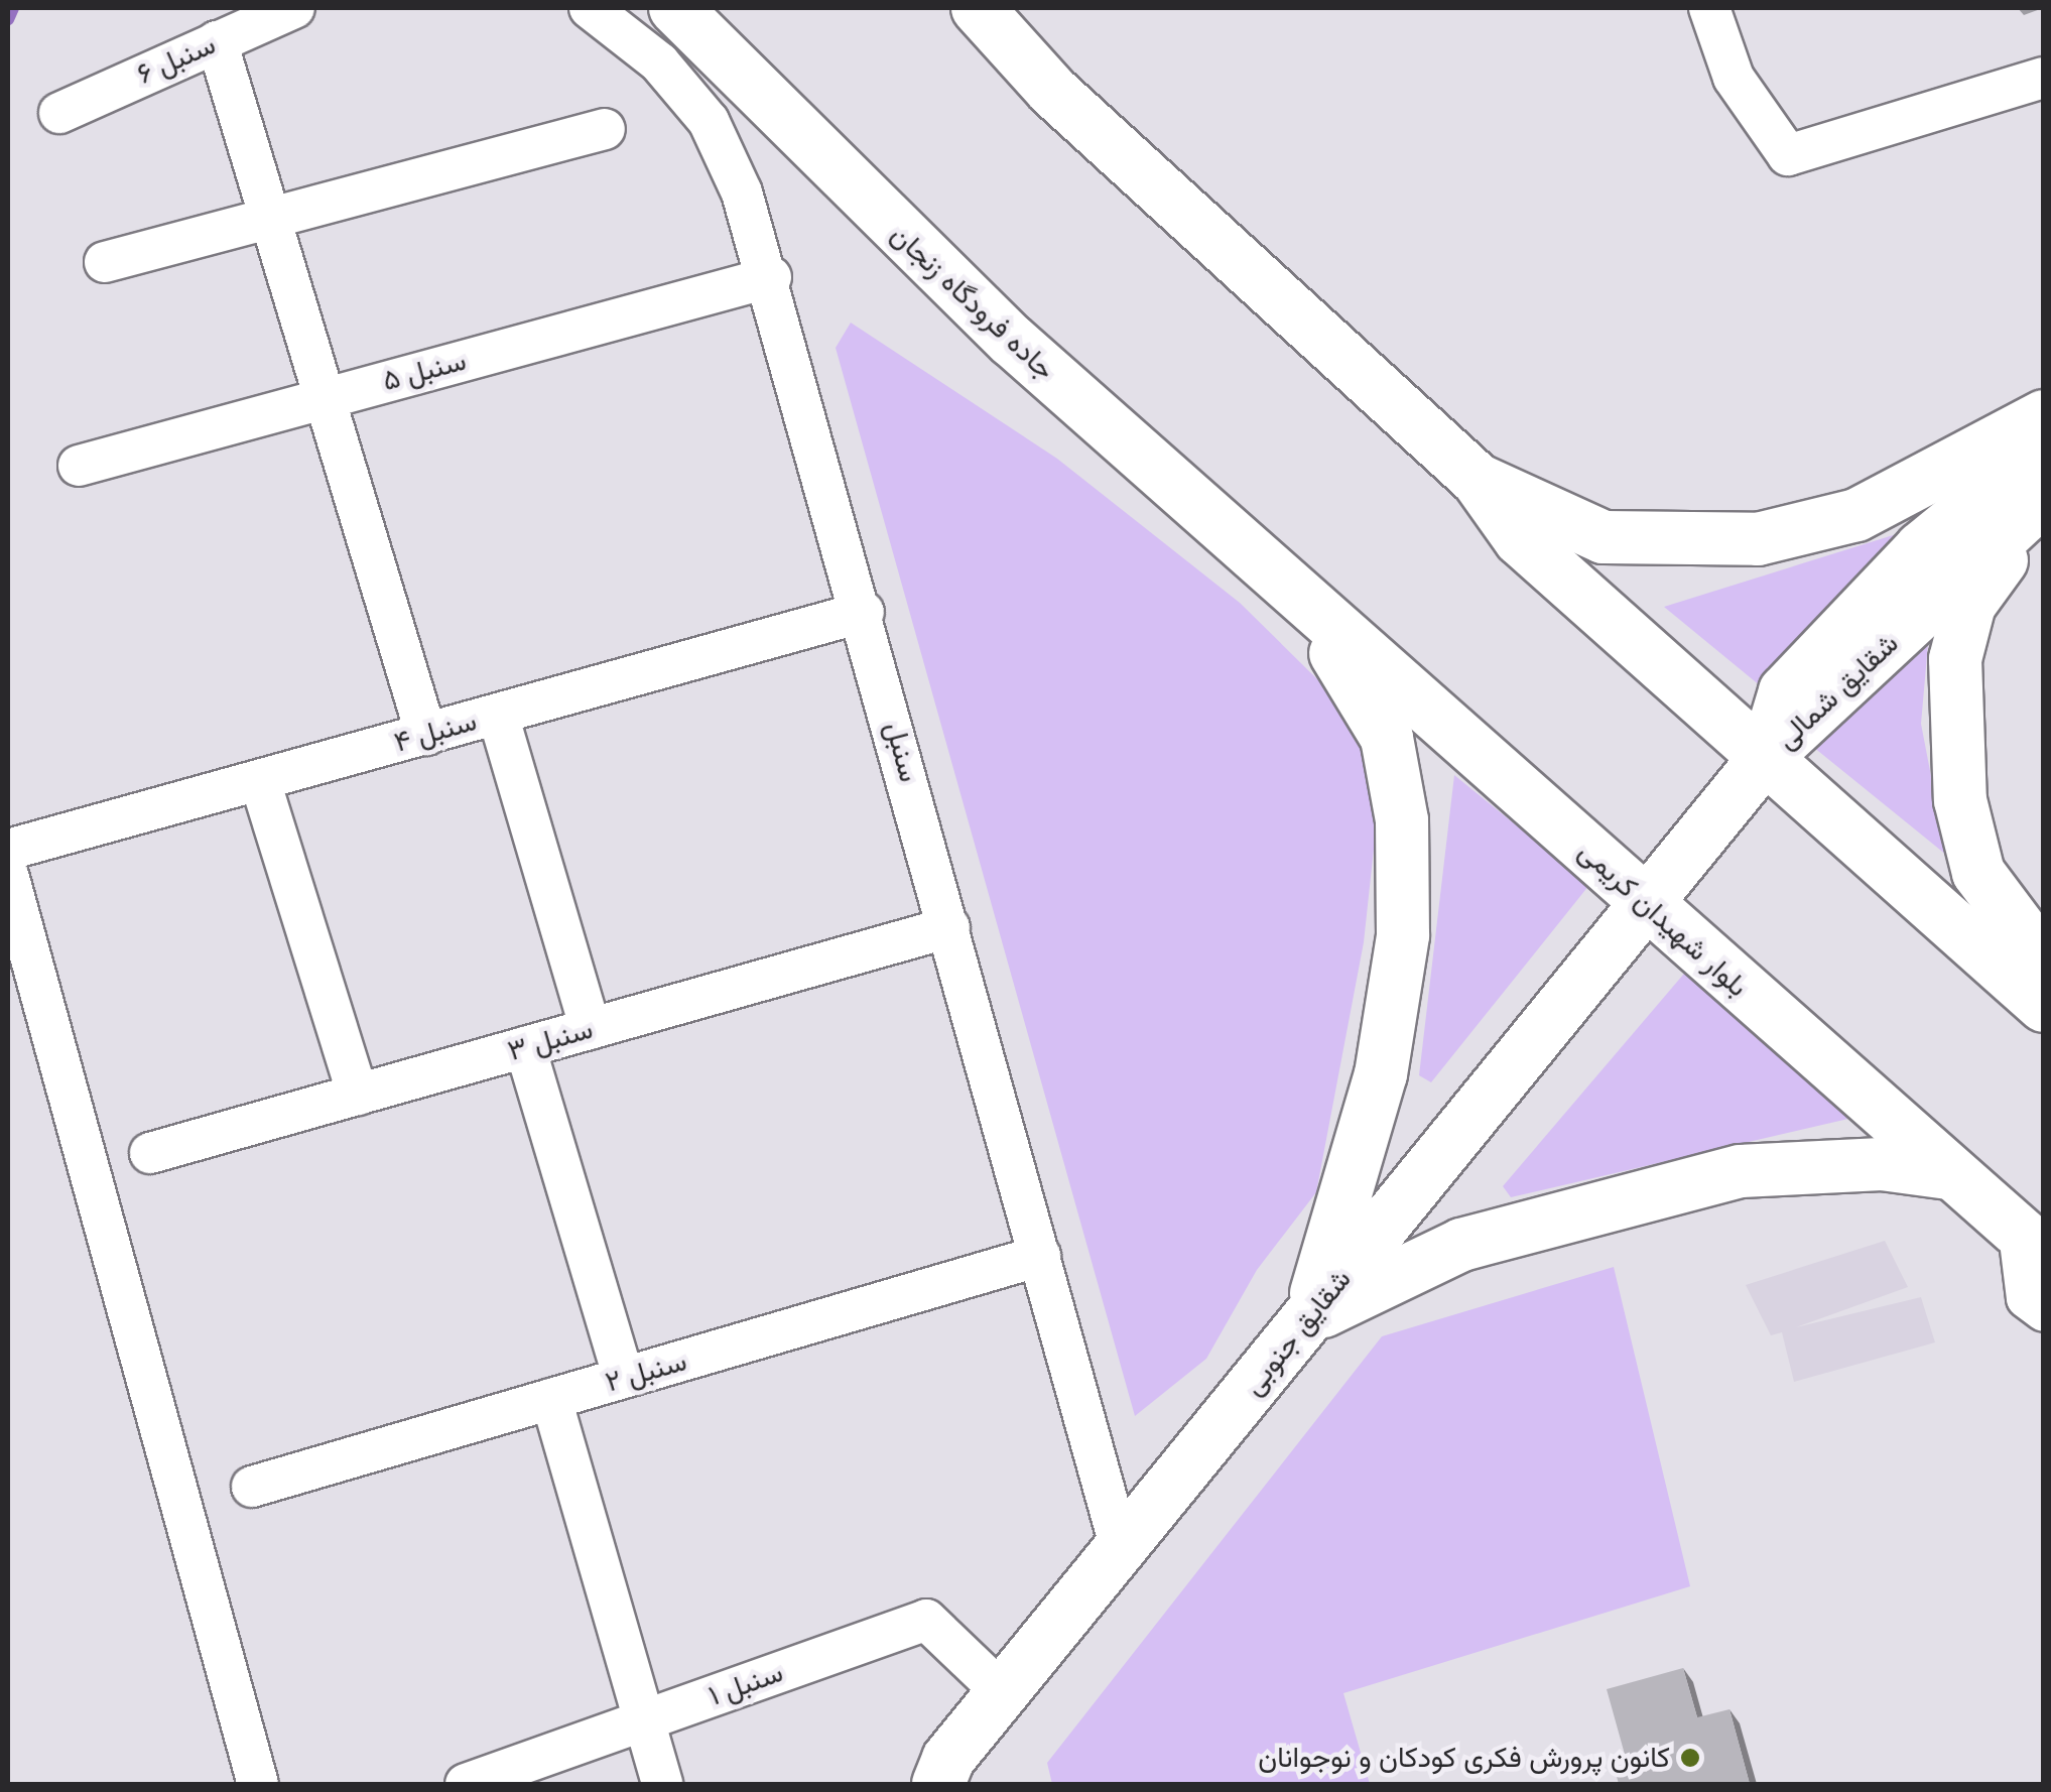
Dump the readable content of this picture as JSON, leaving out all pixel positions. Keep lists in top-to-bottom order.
{
  "streets": {
    "main road": [
      "جاده فرودگاه زنجان",
      "شقایق شمالی",
      "بلوار شهیدان کریمی",
      "شقایق جنوبی"
    ],
    "street": [
      "سنبل ۶",
      "سنبل ۵",
      "سنبل ۴",
      "سنبل",
      "سنبل ۳",
      "سنبل ۲",
      "سنبل ۱"
    ]
  },
  "crossings": [
    ["جاده فرودگاه زنجان", "بلوار شهیدان کریمی"],
    ["سنبل ۵", "سنبل"],
    ["شقایق شمالی", "شقایق جنوبی"],
    ["سنبل ۴", "سنبل"],
    ["سنبل", "سنبل ۳"],
    ["سنبل", "شقایق جنوبی"],
    ["سنبل", "سنبل ۲"],
    ["بلوار شهیدان کریمی", "شقایق جنوبی"],
    ["شقایق جنوبی", "سنبل ۱"]
  ],
  "places": ["کانون پرورش فکری کودکان و نوجوانان"]
}
